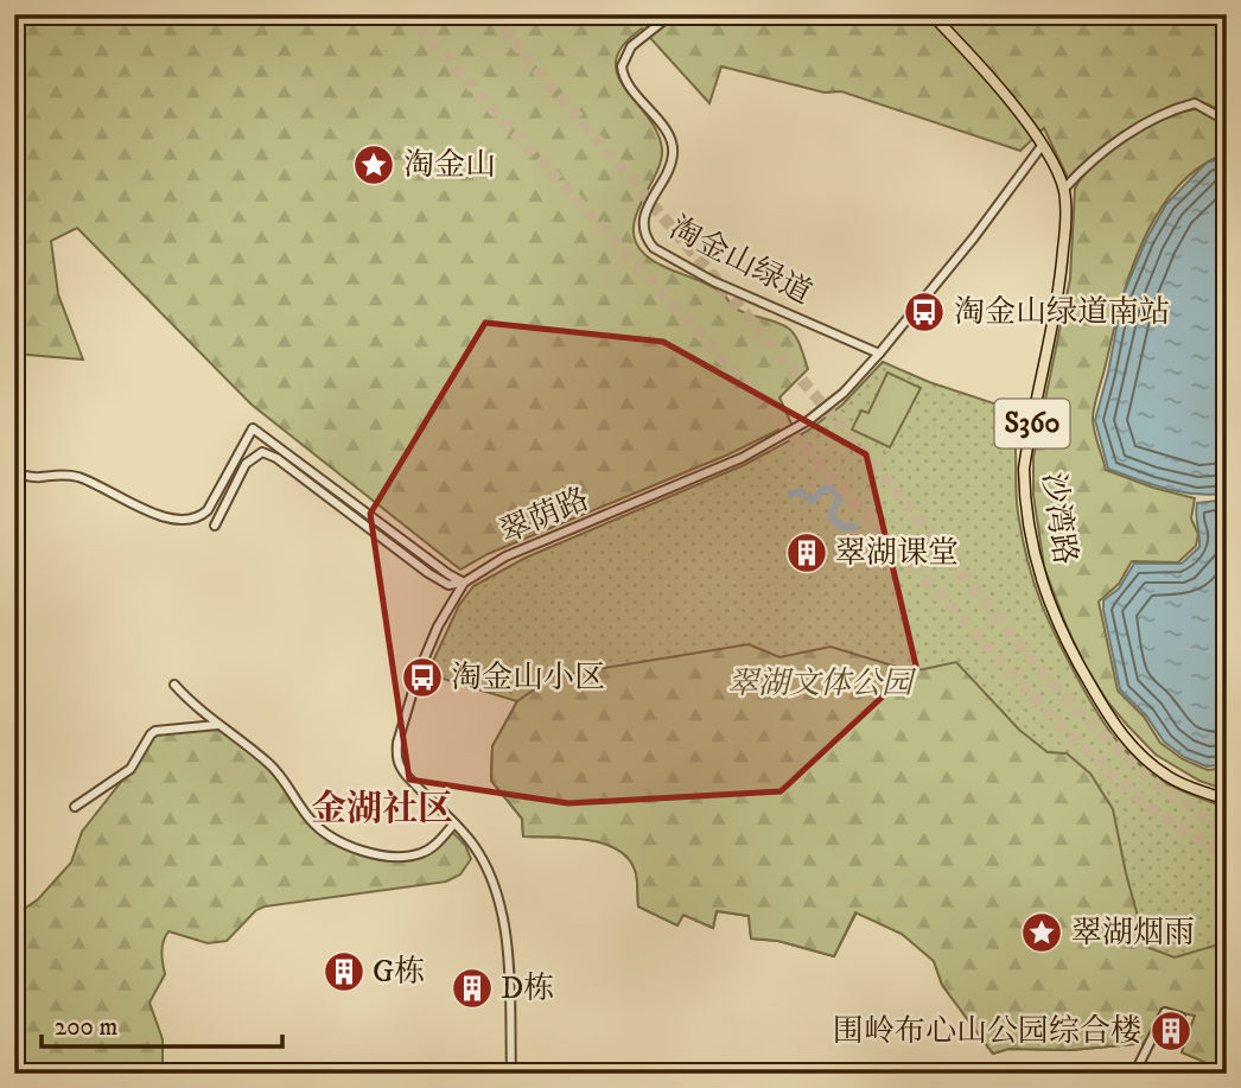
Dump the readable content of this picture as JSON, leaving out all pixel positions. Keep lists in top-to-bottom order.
{
  "streets": {
    "main road": ["S360", "沙湾路"],
    "street": ["淘金山绿道", "翠荫路"]
  },
  "crossings": [
    ["淘金山绿道", "翠荫路"],
    ["翠荫路", "沙湾路"]
  ],
  "districts": ["金湖社区"],
  "parks": ["翠湖文体公园"],
  "places": {
    "place": ["淘金山", "翠湖烟雨"],
    "bus stop": ["淘金山绿道南站", "淘金山小区"],
    "building": [
      "翠湖课堂",
      "G栋",
      "D栋",
      "围岭布心山公园综合楼"
    ]
  },
  "scale_bar": "200 m"
}
